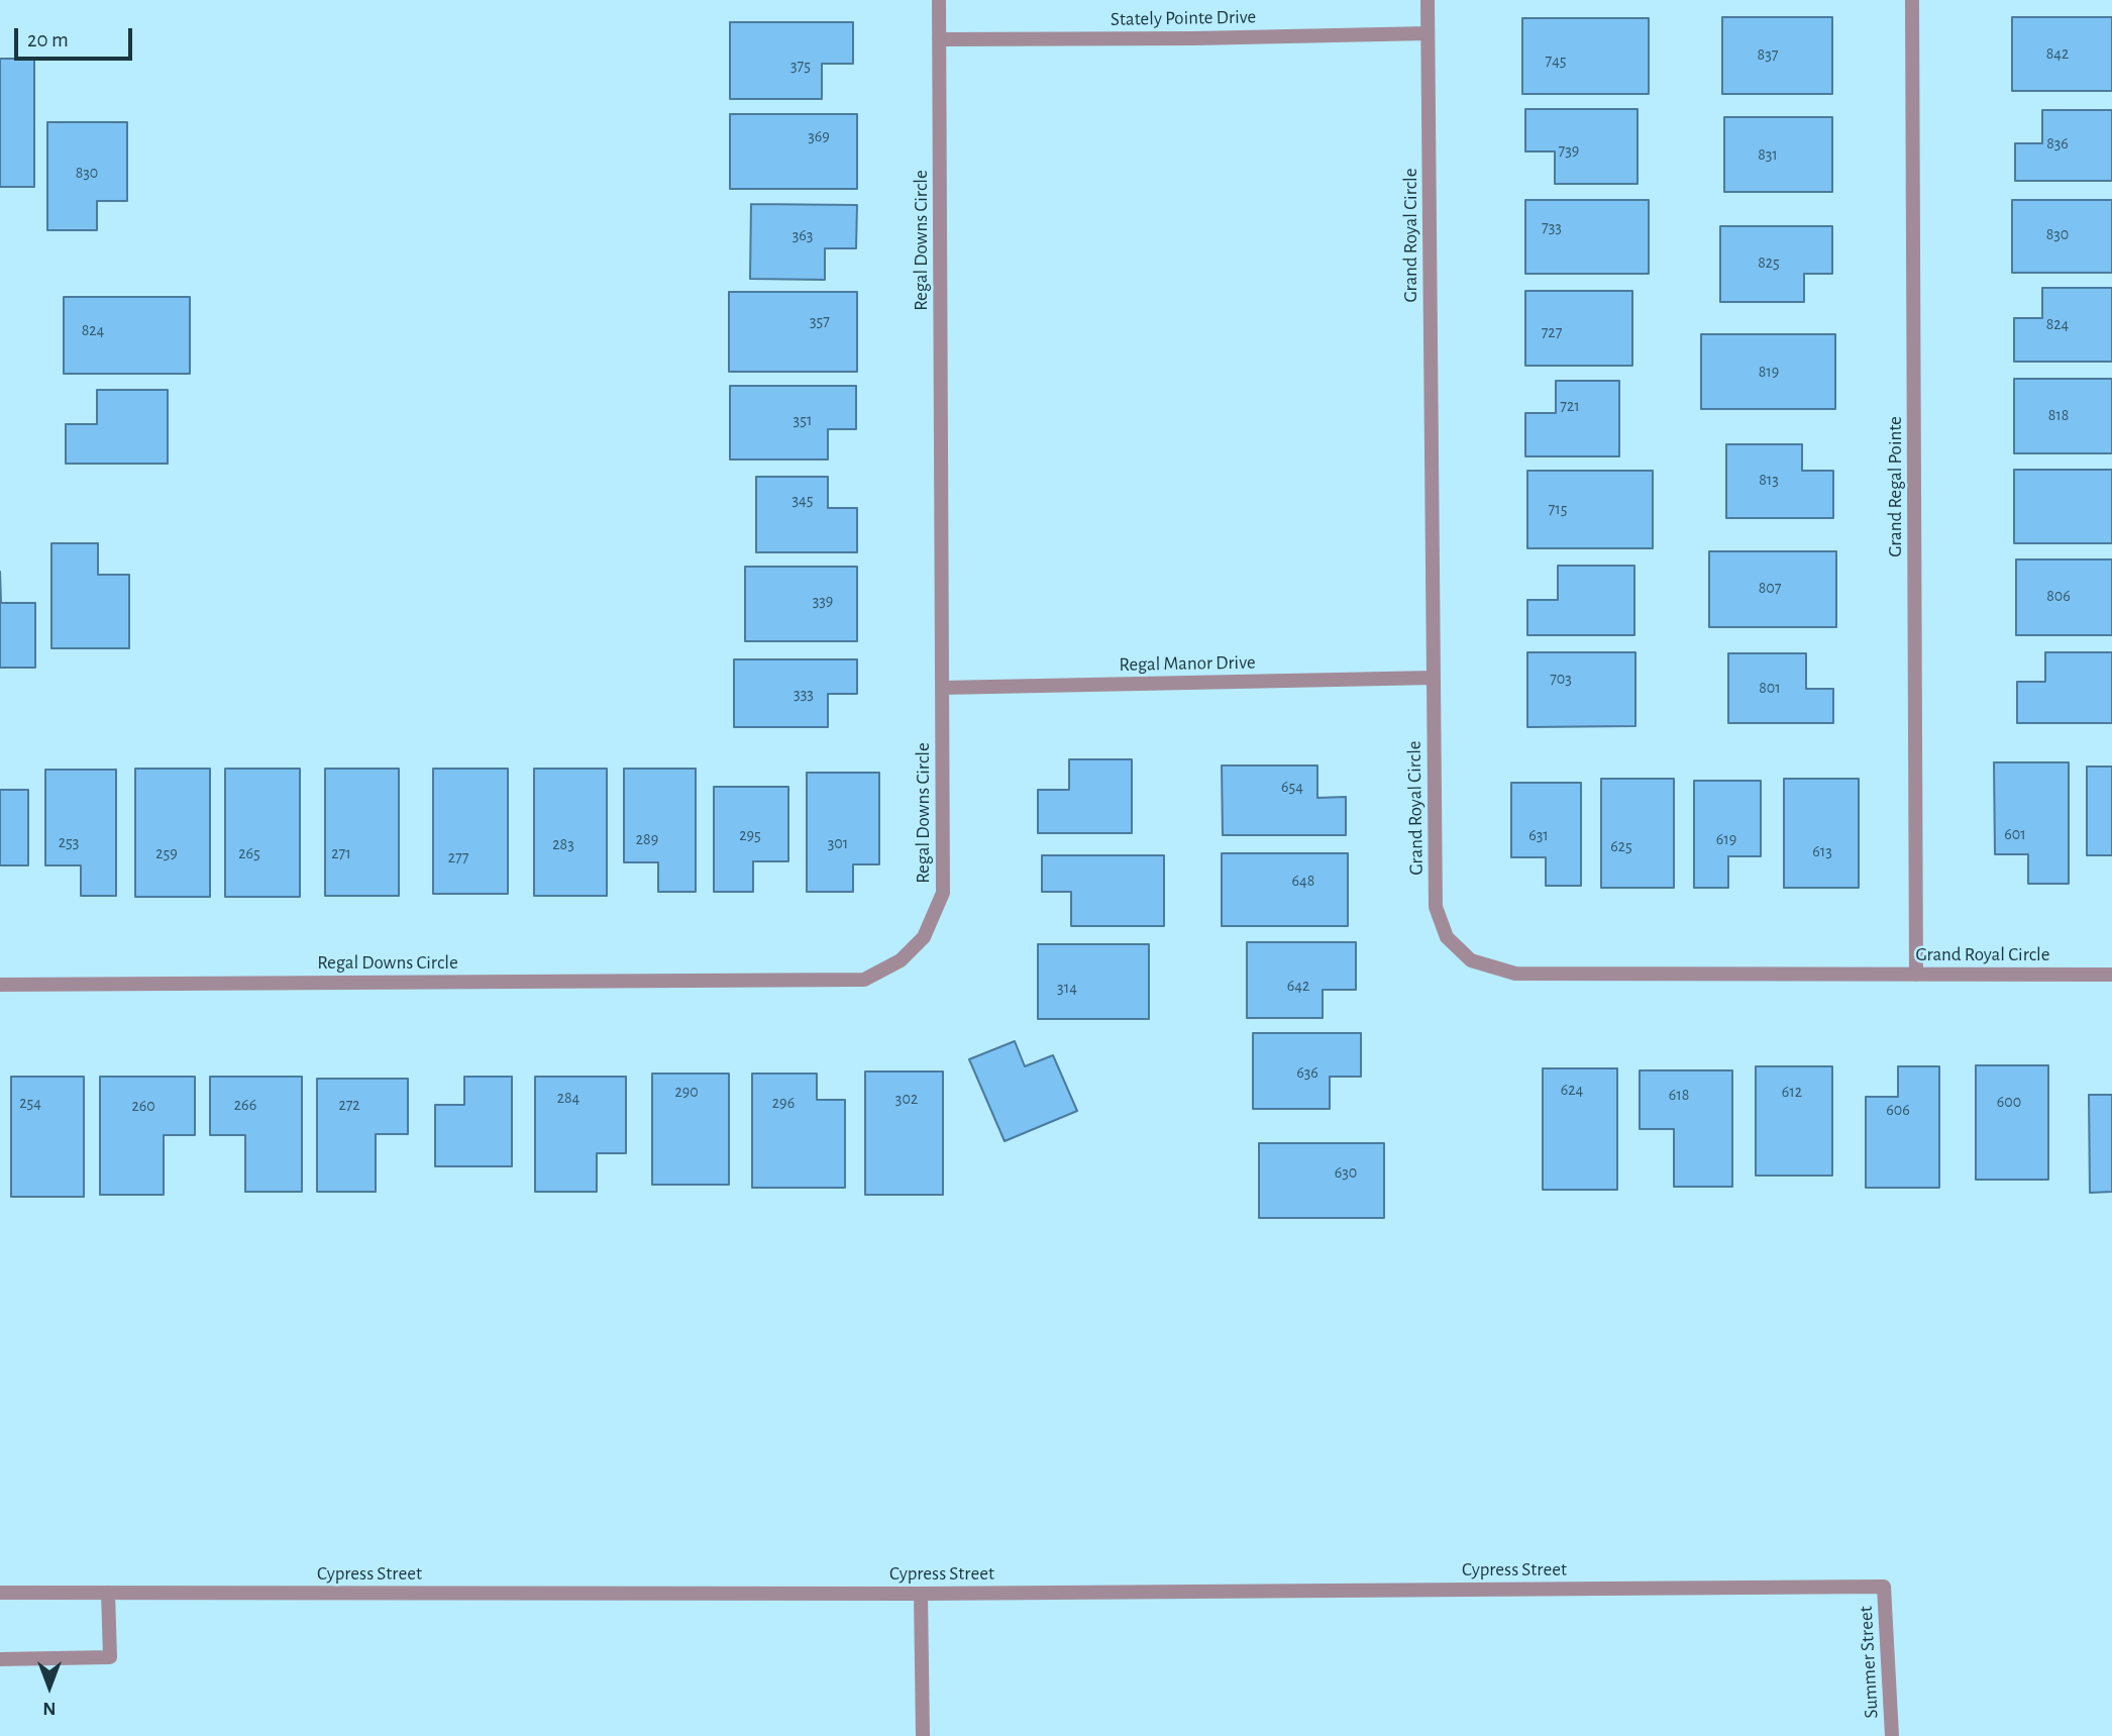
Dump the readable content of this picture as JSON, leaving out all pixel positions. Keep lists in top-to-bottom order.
{
  "streets": {
    "street": [
      "Stately Pointe Drive",
      "Grand Royal Circle",
      "Regal Downs Circle",
      "Grand Regal Pointe",
      "Regal Manor Drive",
      "Cypress Street",
      "Summer Street"
    ]
  },
  "crossings": [
    ["Stately Pointe Drive", "Grand Royal Circle"],
    ["Stately Pointe Drive", "Regal Downs Circle"],
    ["Grand Royal Circle", "Grand Regal Pointe"],
    ["Grand Royal Circle", "Regal Manor Drive"],
    ["Regal Downs Circle", "Regal Manor Drive"],
    ["Cypress Street", "Summer Street"]
  ],
  "house_numbers": [
    "842",
    "837",
    "745",
    "375",
    "369",
    "836",
    "739",
    "831",
    "830",
    "733",
    "830",
    "363",
    "825",
    "357",
    "824",
    "824",
    "727",
    "819",
    "721",
    "818",
    "351",
    "813",
    "345",
    "715",
    "807",
    "806",
    "339",
    "703",
    "801",
    "333",
    "654",
    "601",
    "295",
    "631",
    "289",
    "619",
    "253",
    "301",
    "283",
    "625",
    "613",
    "259",
    "265",
    "271",
    "277",
    "648",
    "642",
    "314",
    "636",
    "624",
    "290",
    "612",
    "618",
    "284",
    "302",
    "600",
    "254",
    "296",
    "266",
    "272",
    "260",
    "606",
    "630"
  ],
  "scale_bar": "20 m",
  "north": "bottom"
}
